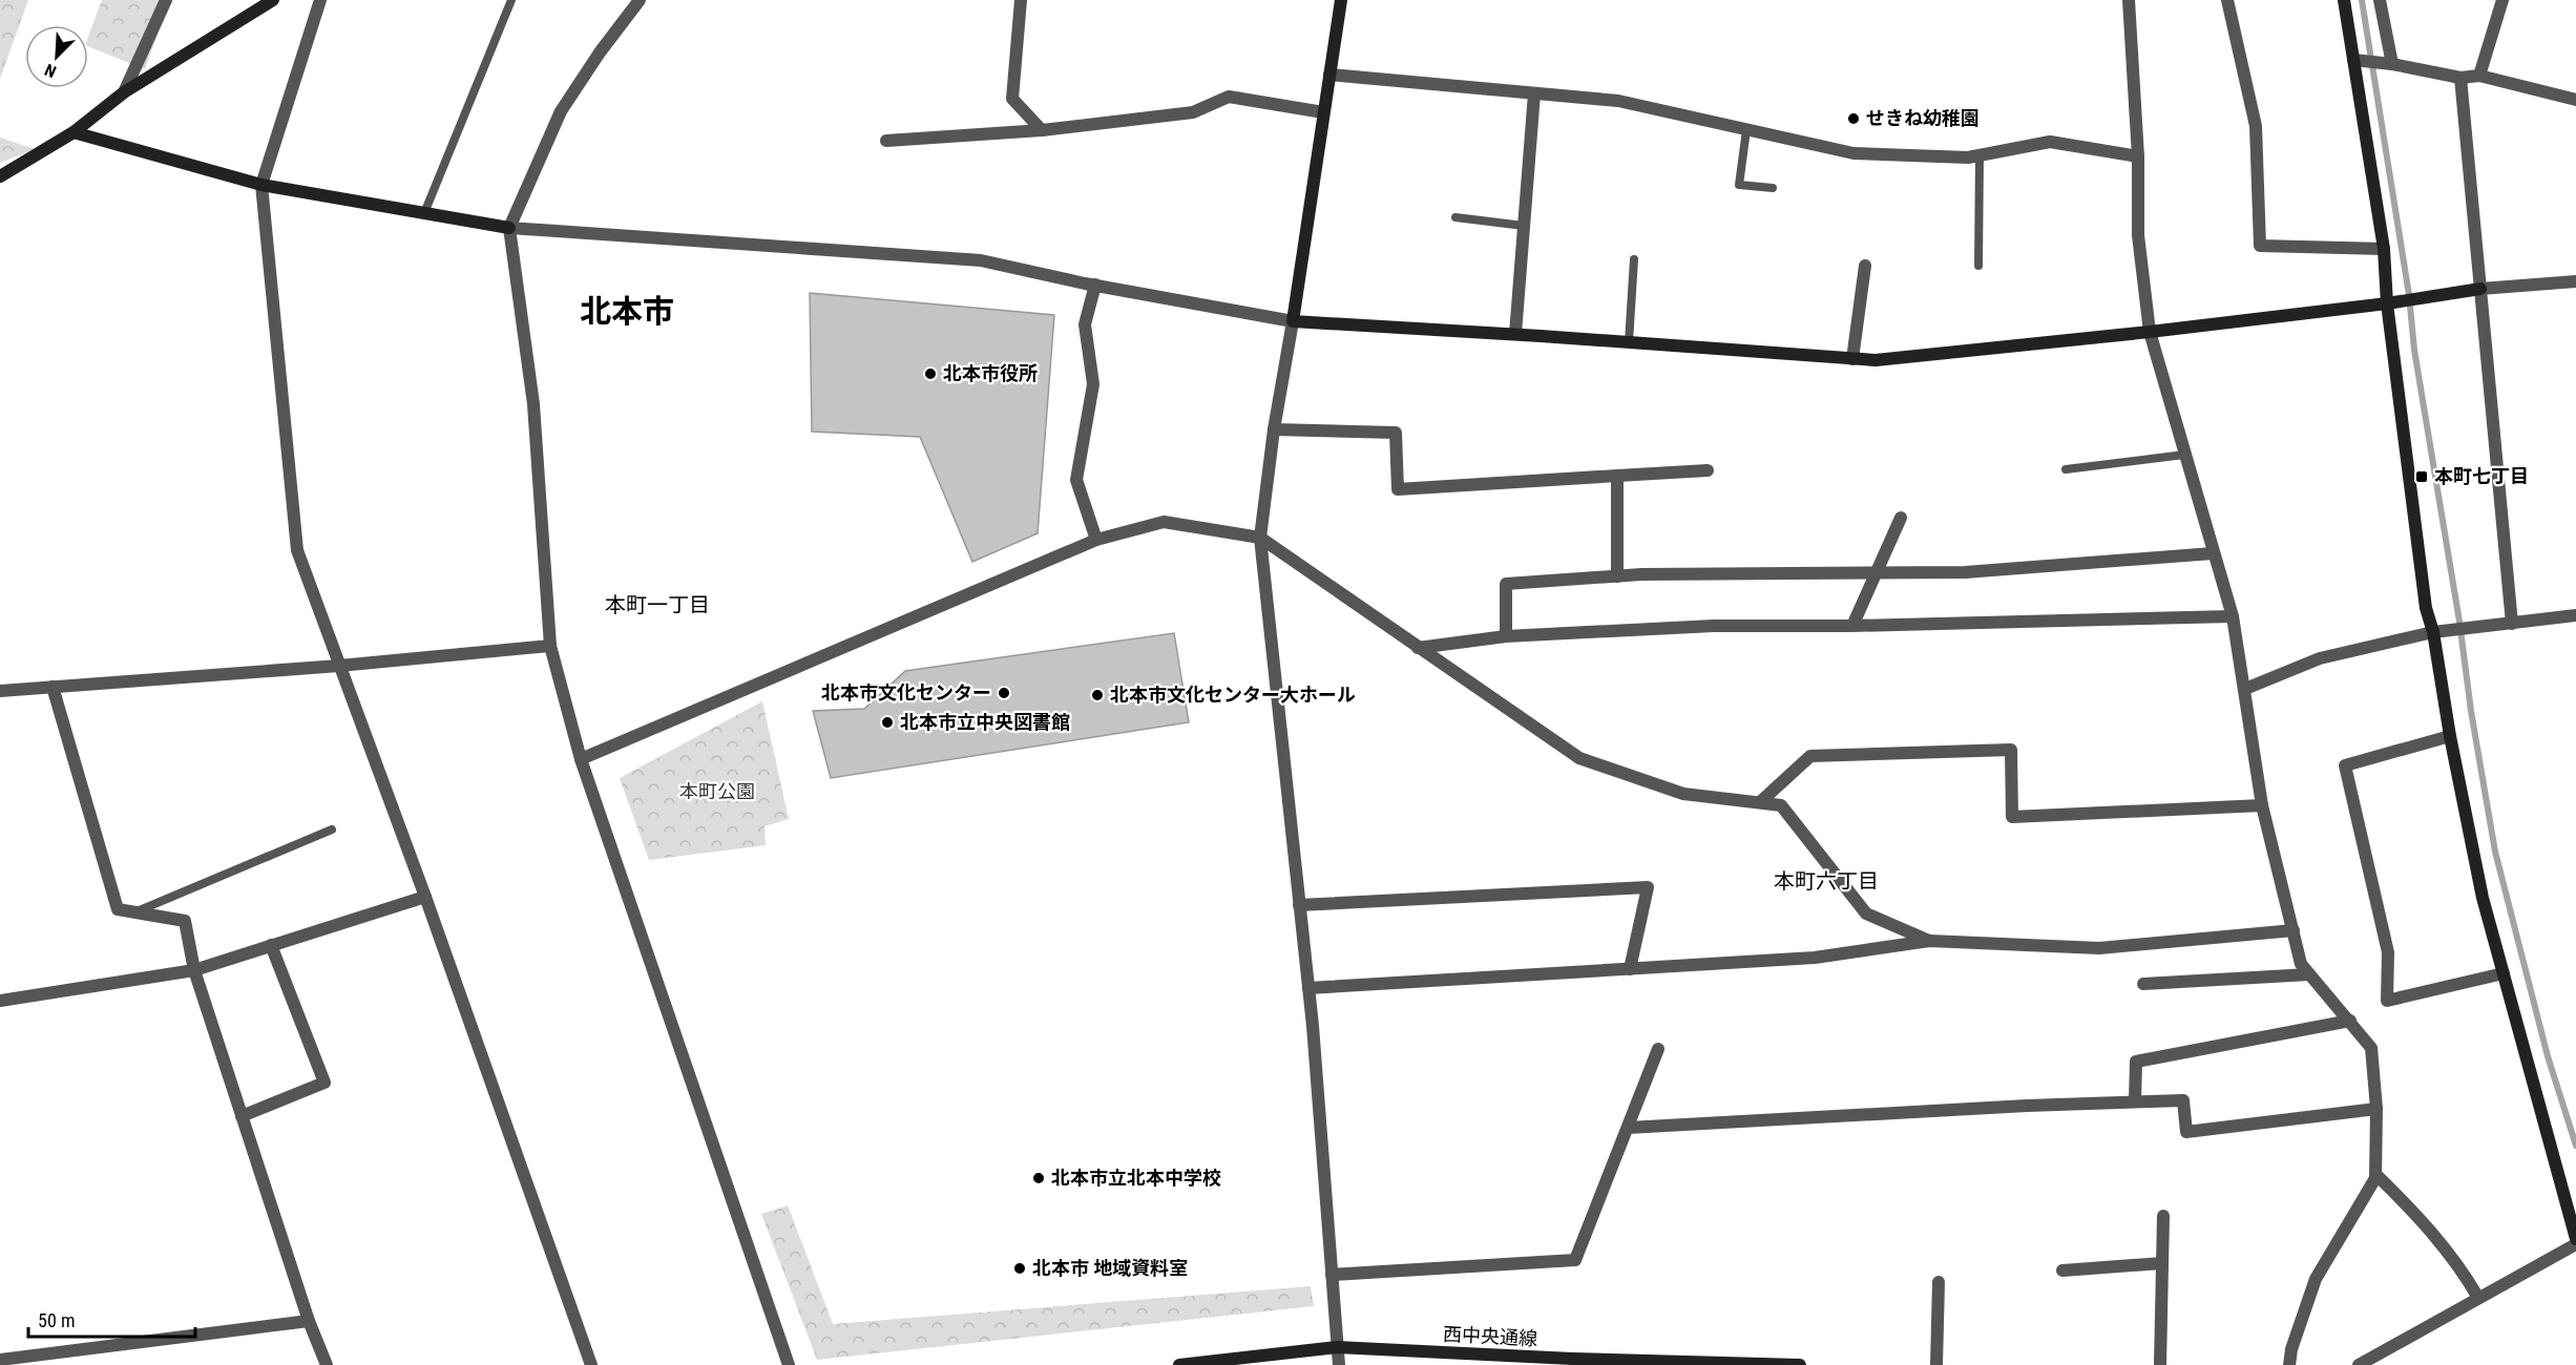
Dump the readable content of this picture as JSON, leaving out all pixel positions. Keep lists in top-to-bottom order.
{
  "streets": {
    "street": ["西中央通線"]
  },
  "districts": ["北本市", "本町一丁目", "本町六丁目"],
  "parks": ["本町公園"],
  "places": {
    "other": [
      "せきね幼稚園",
      "北本市役所",
      "北本市文化センター",
      "北本市文化センター大ホール",
      "北本市立中央図書館",
      "北本市立北本中学校",
      "北本市 地域資料室"
    ],
    "transit": ["本町七丁目"]
  },
  "scale_bar": "50 m",
  "north": "bottom left"
}
